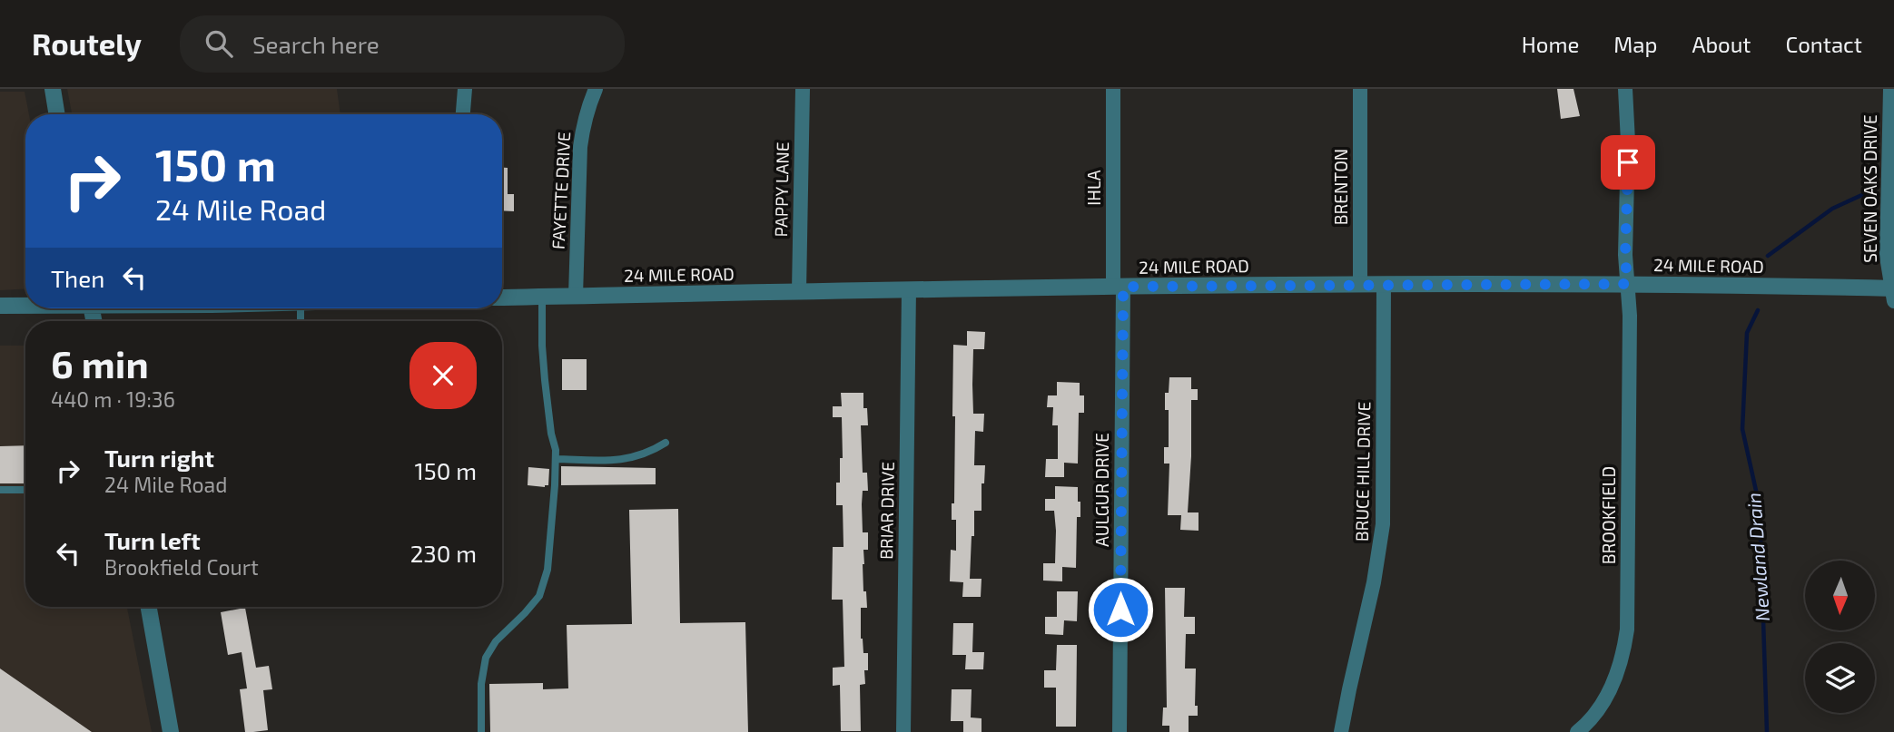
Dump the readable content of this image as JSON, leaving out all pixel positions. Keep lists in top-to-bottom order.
{
  "streets": {
    "street": [
      "BRENTON",
      "IHLA",
      "SEVEN OAKS DRIVE",
      "PAPPY LANE",
      "FAYETTE DRIVE",
      "24 MILE ROAD",
      "BRUCE HILL DRIVE",
      "AULGUR DRIVE",
      "BRIAR DRIVE",
      "BROOKFIELD"
    ]
  },
  "crossings": [
    ["BRENTON", "24 MILE ROAD"],
    ["IHLA", "24 MILE ROAD"],
    ["IHLA", "AULGUR DRIVE"],
    ["SEVEN OAKS DRIVE", "24 MILE ROAD"],
    ["PAPPY LANE", "24 MILE ROAD"],
    ["FAYETTE DRIVE", "24 MILE ROAD"],
    ["24 MILE ROAD", "BRUCE HILL DRIVE"],
    ["24 MILE ROAD", "AULGUR DRIVE"],
    ["24 MILE ROAD", "BRIAR DRIVE"],
    ["24 MILE ROAD", "BROOKFIELD"]
  ],
  "water": ["Newland Drain"],
  "north": "bottom",
  "page": {
    "header": "Routely",
    "search": "Search here",
    "nav": [
      "Home",
      "Map",
      "About",
      "Contact"
    ],
    "turn": ["150 m", "24 Mile Road"],
    "then": "Then",
    "heading": ["6 min", "440 m · 19:36"],
    "list": [
      {
        "name": "Turn right",
        "note": "24 Mile Road",
        "value": "150 m"
      },
      {
        "name": "Turn left",
        "note": "Brookfield Court",
        "value": "230 m"
      }
    ]
  }
}
